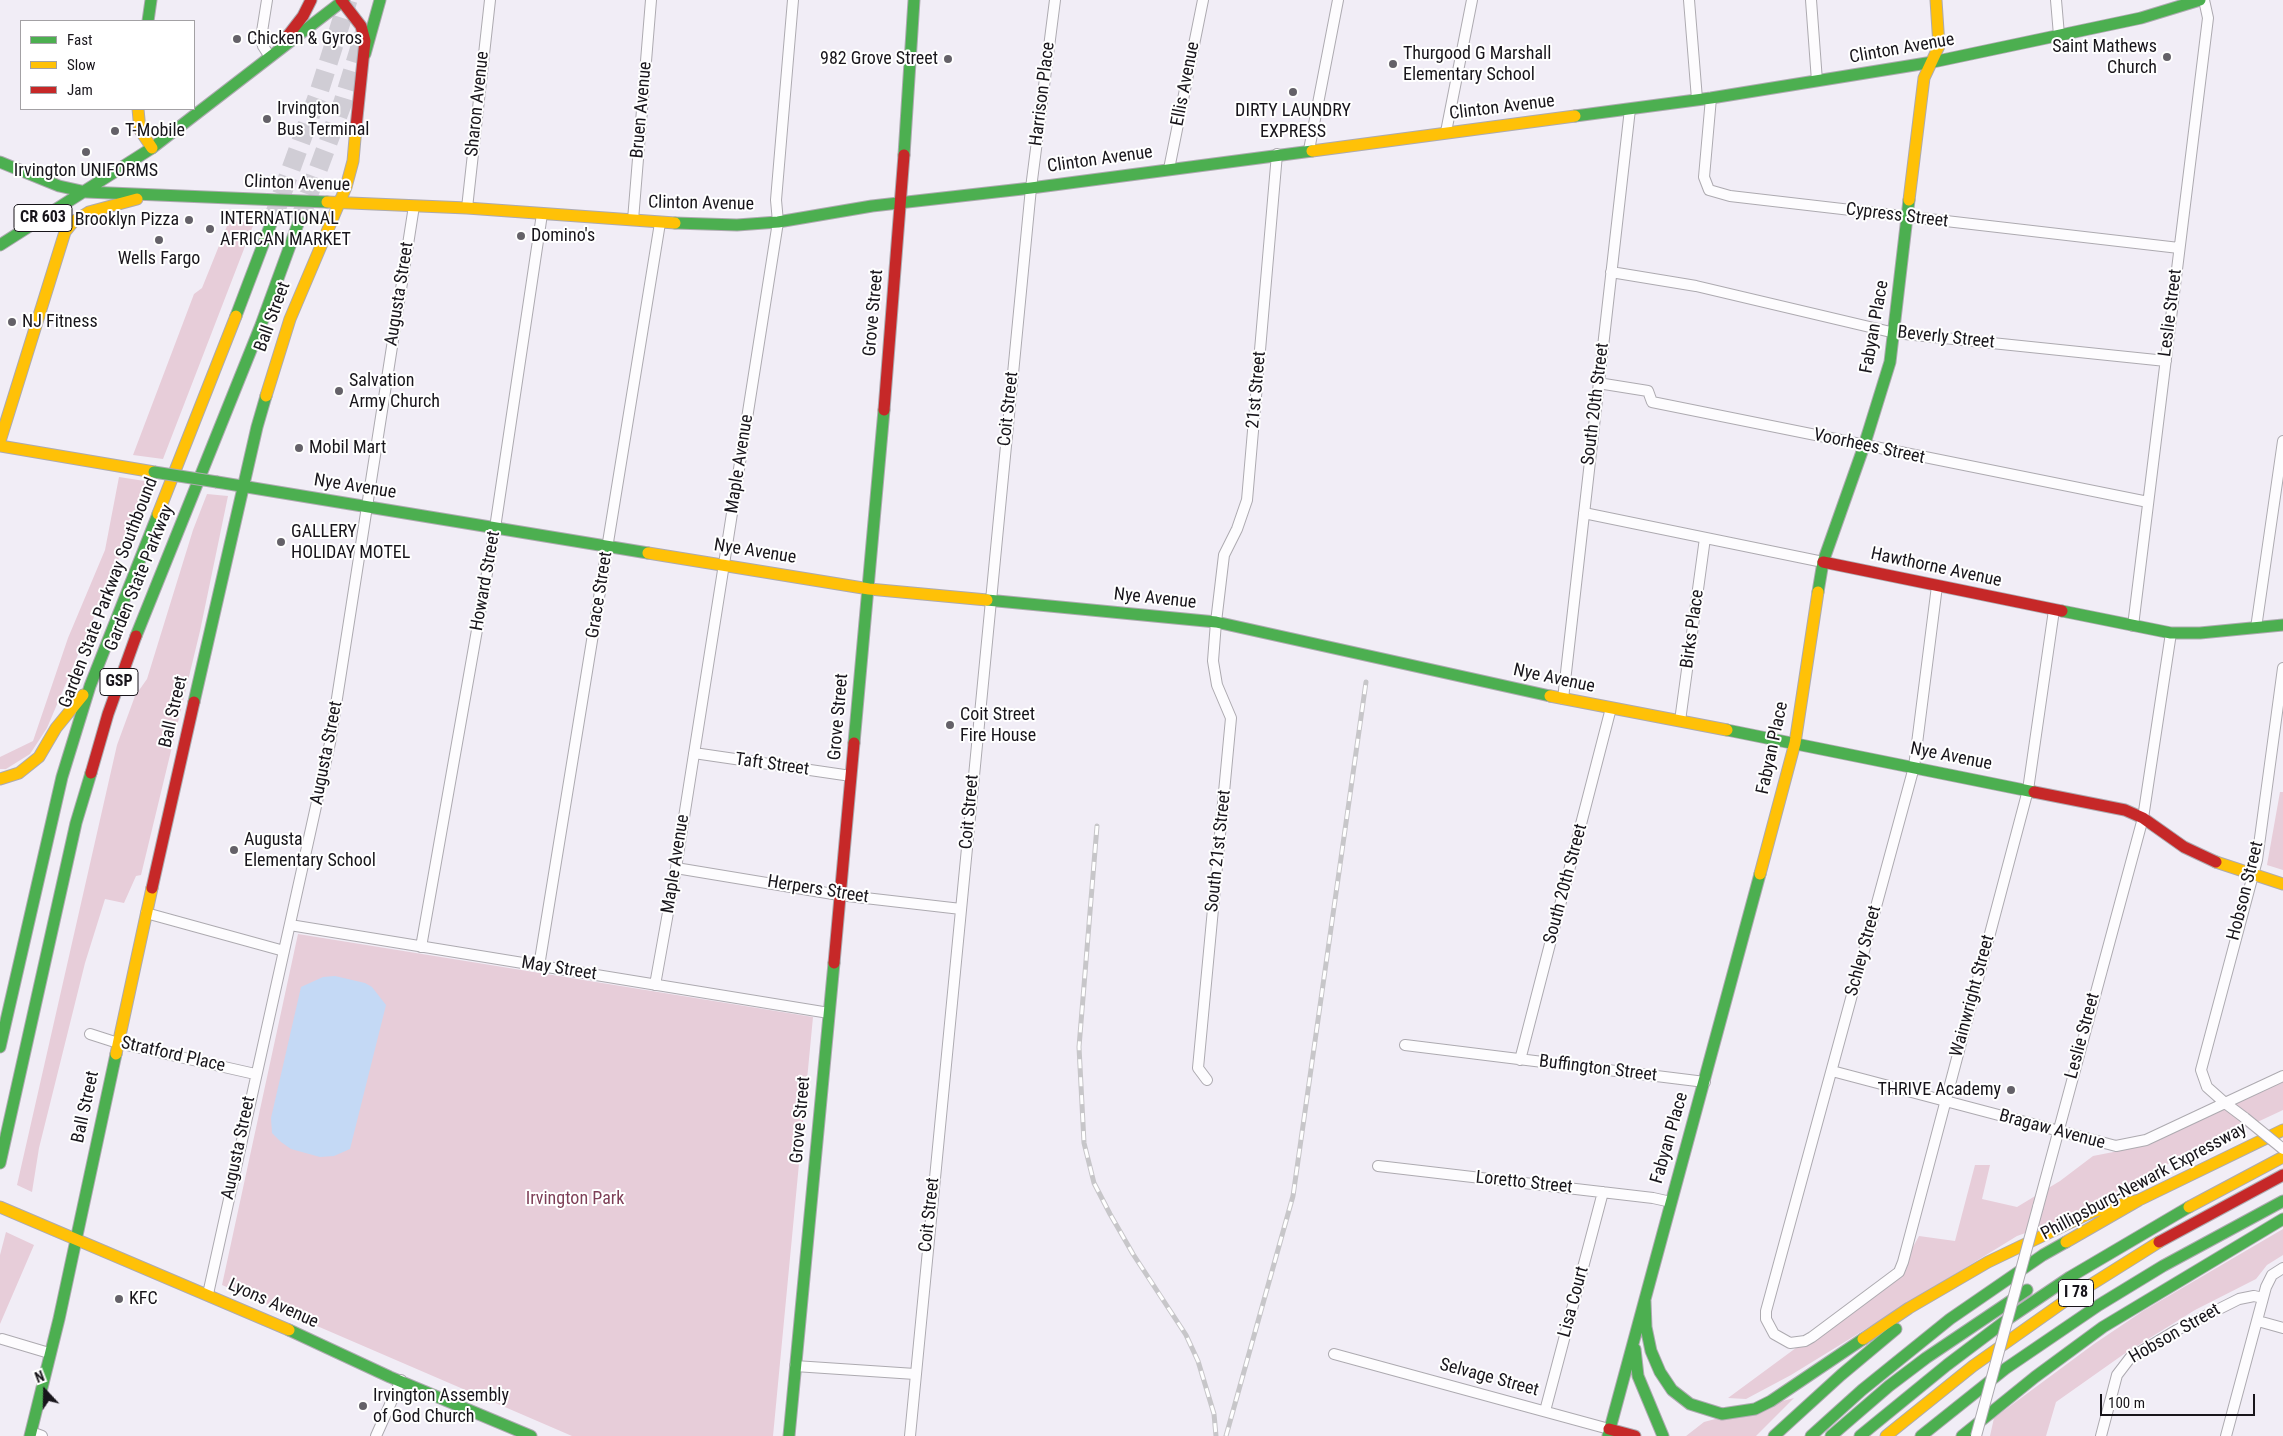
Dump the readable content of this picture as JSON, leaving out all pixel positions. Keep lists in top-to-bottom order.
{
  "streets": {
    "main road": [
      "Clinton Avenue",
      "CR 603",
      "Grove Street",
      "Ball Street",
      "Fabyan Place",
      "Nye Avenue",
      "Hawthorne Avenue",
      "Garden State Parkway",
      "Garden State Parkway Southbound",
      "GSP",
      "Phillipsburg-Newark Expressway",
      "I 78",
      "Lyons Avenue",
      "Selvage Street"
    ],
    "street": [
      "Ellis Avenue",
      "Harrison Place",
      "Sharon Avenue",
      "Bruen Avenue",
      "Cypress Street",
      "Augusta Street",
      "Leslie Street",
      "Beverly Street",
      "21st Street",
      "South 20th Street",
      "Coit Street",
      "Voorhees Street",
      "Maple Avenue",
      "Howard Street",
      "Grace Street",
      "Birks Place",
      "Taft Street",
      "South 21st Street",
      "Herpers Street",
      "Hobson Street",
      "Schley Street",
      "May Street",
      "Wainwright Street",
      "Stratford Place",
      "Buffington Street",
      "Bragaw Avenue",
      "Loretto Street",
      "Lisa Court"
    ]
  },
  "crossings": [
    ["Clinton Avenue", "Ellis Avenue"],
    ["Clinton Avenue", "Harrison Place"],
    ["Clinton Avenue", "Sharon Avenue"],
    ["Clinton Avenue", "Bruen Avenue"],
    ["Clinton Avenue", "Cypress Street"],
    ["Clinton Avenue", "CR 603"],
    ["Clinton Avenue", "Augusta Street"],
    ["Clinton Avenue", "Grove Street"],
    ["Clinton Avenue", "Ball Street"],
    ["Clinton Avenue", "Fabyan Place"],
    ["Clinton Avenue", "21st Street"],
    ["Clinton Avenue", "South 20th Street"],
    ["Clinton Avenue", "Coit Street"],
    ["Clinton Avenue", "Maple Avenue"],
    ["Clinton Avenue", "Howard Street"],
    ["Clinton Avenue", "Grace Street"],
    ["Harrison Place", "Coit Street"],
    ["Cypress Street", "Leslie Street"],
    ["Cypress Street", "Fabyan Place"],
    ["Augusta Street", "Nye Avenue"],
    ["Augusta Street", "May Street"],
    ["Augusta Street", "Stratford Place"],
    ["Augusta Street", "Lyons Avenue"],
    ["Grove Street", "Nye Avenue"],
    ["Grove Street", "Taft Street"],
    ["Grove Street", "Herpers Street"],
    ["Grove Street", "May Street"],
    ["Leslie Street", "Beverly Street"],
    ["Leslie Street", "Voorhees Street"],
    ["Leslie Street", "Nye Avenue"],
    ["Leslie Street", "Hawthorne Avenue"],
    ["Leslie Street", "Bragaw Avenue"],
    ["Ball Street", "Nye Avenue"],
    ["Ball Street", "Stratford Place"],
    ["Ball Street", "Lyons Avenue"],
    ["Fabyan Place", "Beverly Street"],
    ["Fabyan Place", "Voorhees Street"],
    ["Fabyan Place", "Nye Avenue"],
    ["Fabyan Place", "Hawthorne Avenue"],
    ["Fabyan Place", "Buffington Street"],
    ["Fabyan Place", "Loretto Street"],
    ["Fabyan Place", "Selvage Street"],
    ["Beverly Street", "South 20th Street"],
    ["21st Street", "Nye Avenue"],
    ["21st Street", "South 21st Street"],
    ["South 20th Street", "Voorhees Street"],
    ["South 20th Street", "Nye Avenue"],
    ["South 20th Street", "Hawthorne Avenue"],
    ["South 20th Street", "Buffington Street"],
    ["Coit Street", "Nye Avenue"],
    ["Coit Street", "Herpers Street"],
    ["Maple Avenue", "Nye Avenue"],
    ["Maple Avenue", "Taft Street"],
    ["Maple Avenue", "Herpers Street"],
    ["Maple Avenue", "May Street"],
    ["Nye Avenue", "Howard Street"],
    ["Nye Avenue", "Grace Street"],
    ["Nye Avenue", "Birks Place"],
    ["Nye Avenue", "South 21st Street"],
    ["Nye Avenue", "Hobson Street"],
    ["Nye Avenue", "Schley Street"],
    ["Nye Avenue", "Wainwright Street"],
    ["Hawthorne Avenue", "Birks Place"],
    ["Hawthorne Avenue", "Schley Street"],
    ["Hawthorne Avenue", "Wainwright Street"],
    ["Howard Street", "May Street"],
    ["Grace Street", "May Street"],
    ["Hobson Street", "Bragaw Avenue"],
    ["Schley Street", "Wainwright Street"],
    ["Schley Street", "Bragaw Avenue"],
    ["Wainwright Street", "Bragaw Avenue"],
    ["Loretto Street", "Lisa Court"],
    ["Lisa Court", "Selvage Street"]
  ],
  "parks": ["Irvington Park"],
  "places": [
    "Chicken & Gyros",
    "Saint Mathews Church",
    "982 Grove Street",
    "Thurgood G Marshall Elementary School",
    "DIRTY LAUNDRY EXPRESS",
    "Irvington Bus Terminal",
    "T-Mobile",
    "Irvington UNIFORMS",
    "Brooklyn Pizza",
    "INTERNATIONAL AFRICAN MARKET",
    "Domino's",
    "Wells Fargo",
    "NJ Fitness",
    "Salvation Army Church",
    "Mobil Mart",
    "GALLERY HOLIDAY MOTEL",
    "Coit Street Fire House",
    "Augusta Elementary School",
    "THRIVE Academy",
    "KFC",
    "Irvington Assembly of God Church"
  ],
  "legend": ["Fast", "Slow", "Jam"],
  "scale_bar": "100 m",
  "north": "top"
}
